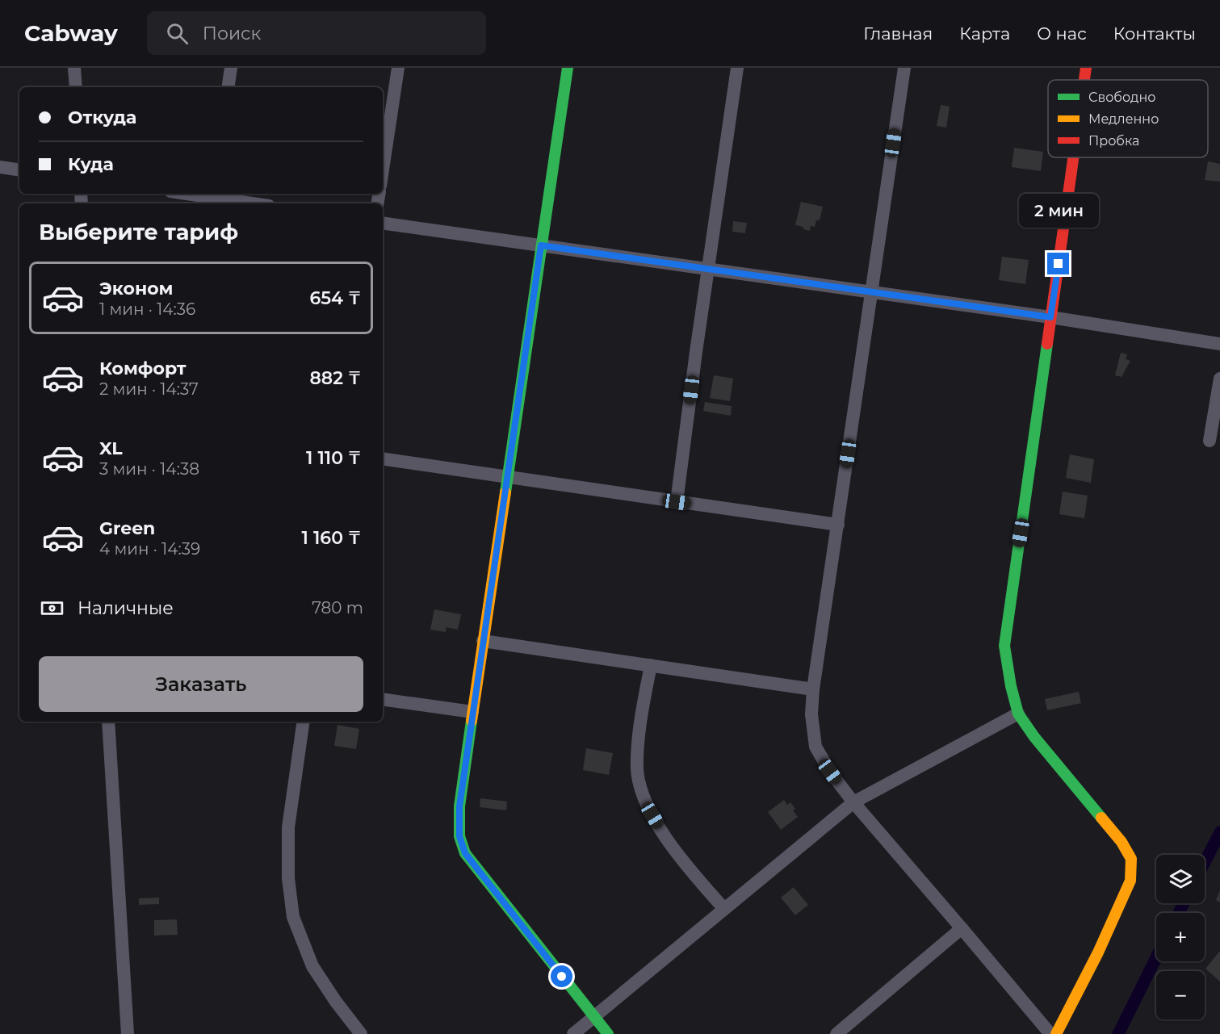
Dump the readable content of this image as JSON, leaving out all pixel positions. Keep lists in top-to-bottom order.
{
  "legend": ["Свободно", "Медленно", "Пробка"],
  "page": {
    "header": "Cabway",
    "search": "Поиск",
    "nav": [
      "Главная",
      "Карта",
      "О нас",
      "Контакты"
    ],
    "banner": ["Откуда", "Куда"],
    "bubble": "2 мин",
    "heading": "Выберите тариф",
    "list": [
      {
        "name": "Эконом",
        "note": "1 мин · 14:36",
        "value": "654 ₸"
      },
      {
        "name": "Комфорт",
        "note": "2 мин · 14:37",
        "value": "882 ₸"
      },
      {
        "name": "XL",
        "note": "3 мин · 14:38",
        "value": "1 110 ₸"
      },
      {
        "name": "Green",
        "note": "4 мин · 14:39",
        "value": "1 160 ₸"
      }
    ],
    "pay": ["Наличные", "780 m"],
    "buttons": "Заказать",
    "map_buttons": ["+", "−"]
  }
}
